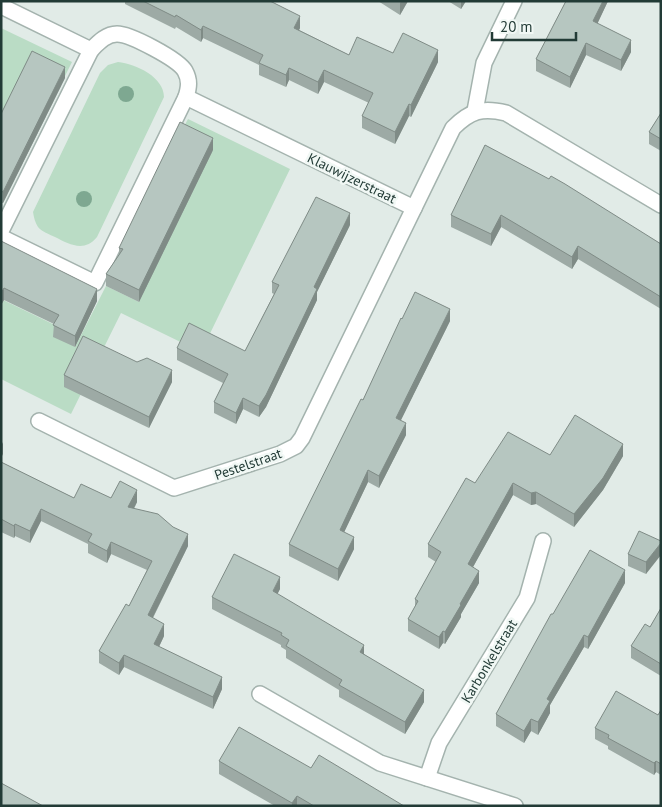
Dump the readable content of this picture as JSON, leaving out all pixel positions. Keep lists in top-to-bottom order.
{
  "streets": {
    "street": ["Klauwijzerstraat", "Pestelstraat", "Karbonkelstraat"]
  },
  "crossings": [
    ["Klauwijzerstraat", "Pestelstraat"]
  ],
  "scale_bar": "20 m"
}
